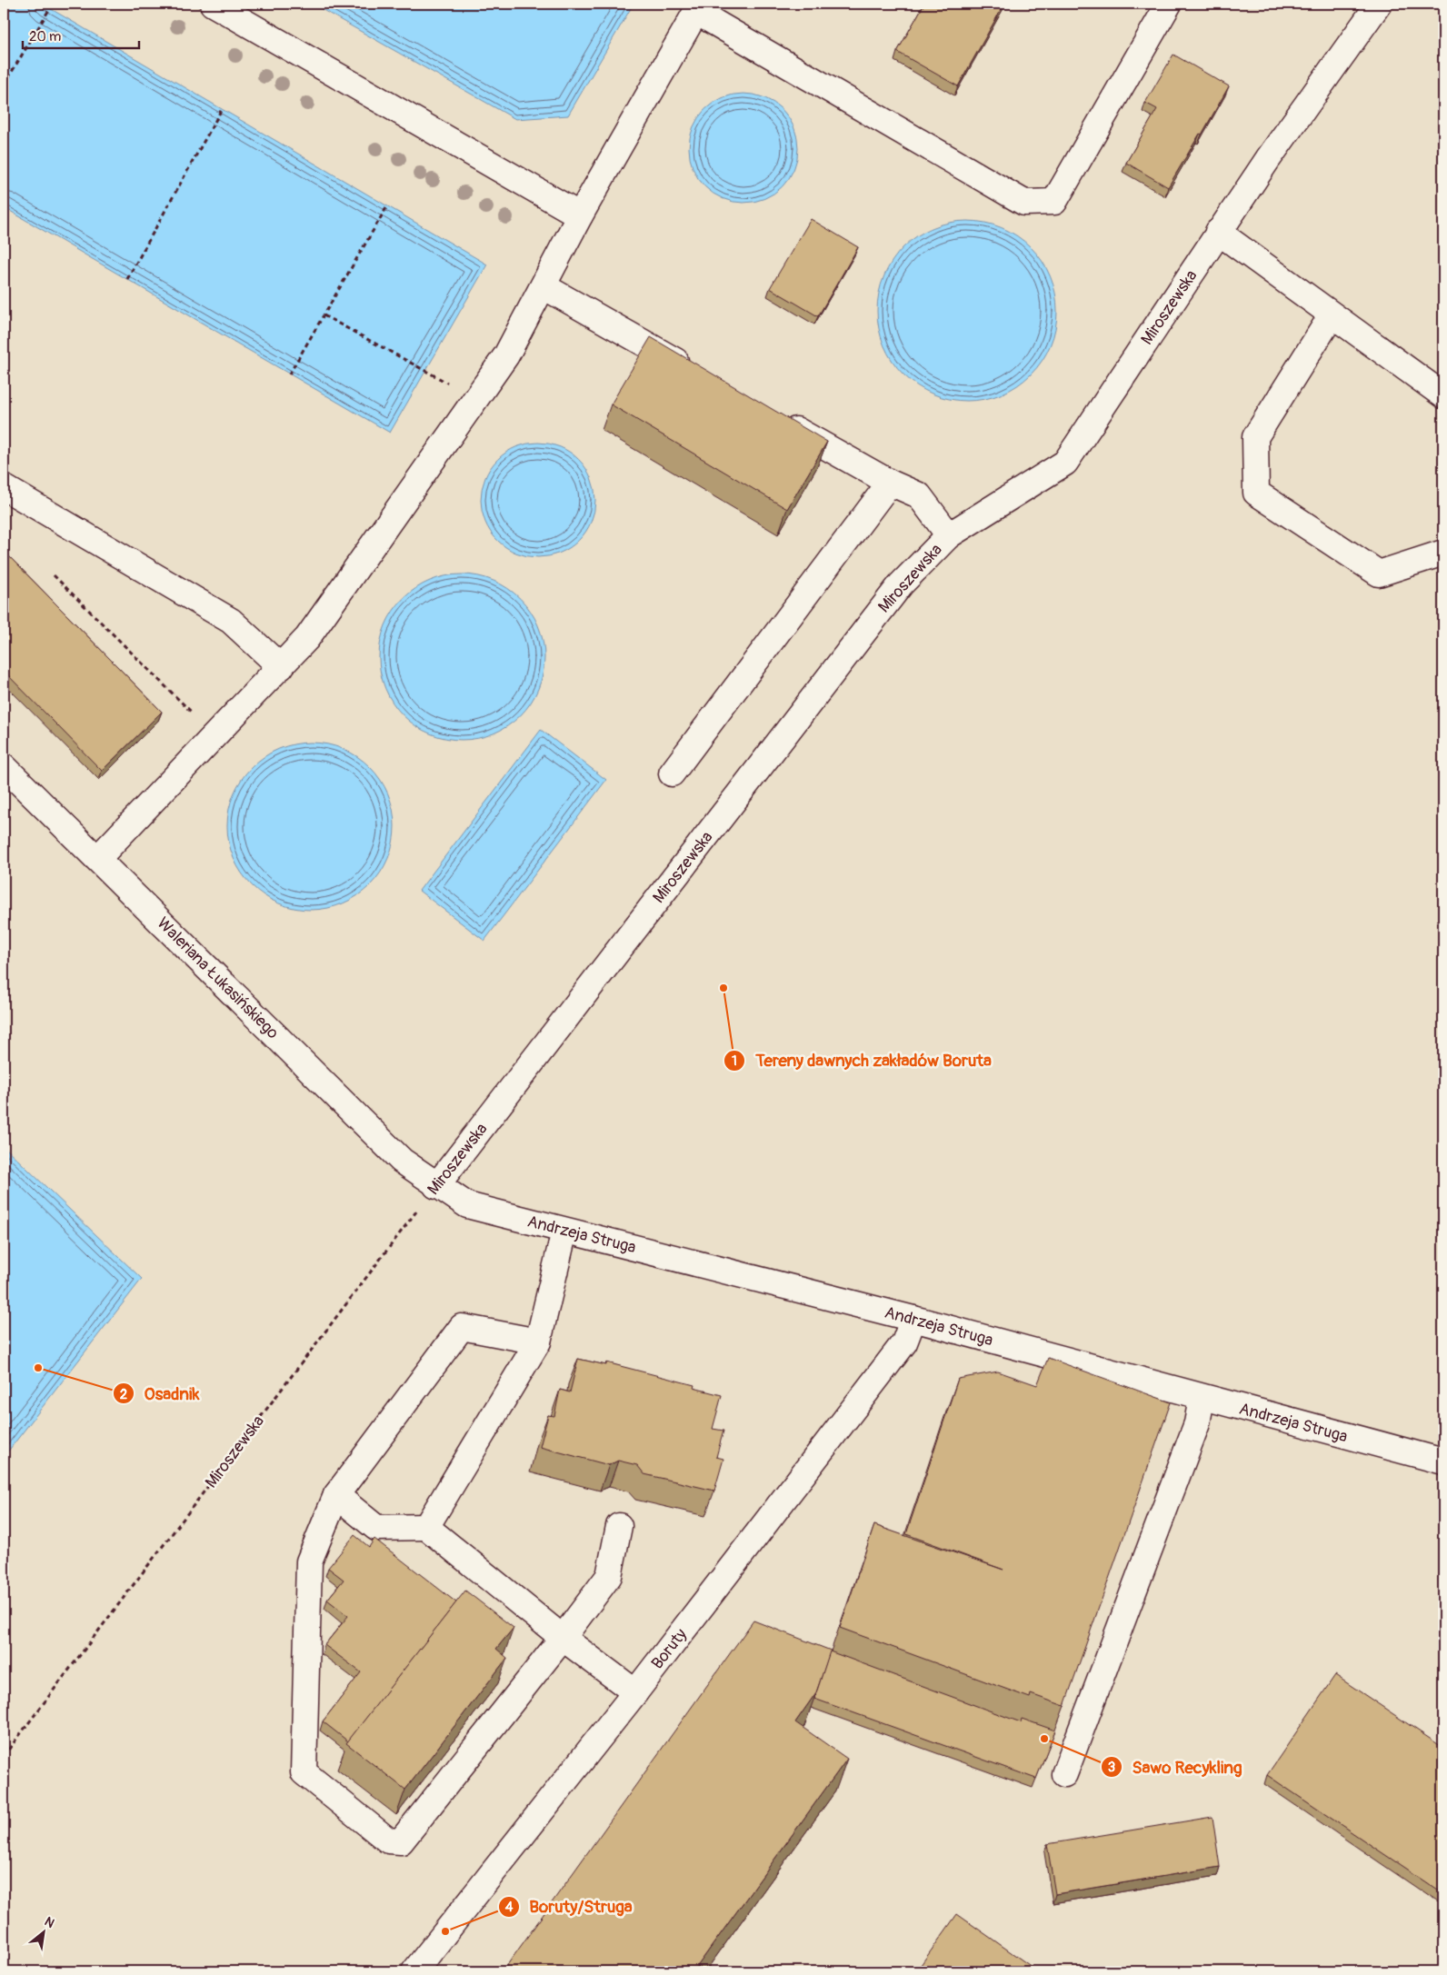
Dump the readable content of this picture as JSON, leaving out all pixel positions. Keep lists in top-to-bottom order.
{
  "streets": {
    "street": [
      "Miroszewska",
      "Waleriana Łukasińskiego",
      "Andrzeja Struga",
      "Boruty"
    ]
  },
  "crossings": [
    ["Miroszewska", "Waleriana Łukasińskiego"],
    ["Miroszewska", "Andrzeja Struga"],
    ["Waleriana Łukasińskiego", "Andrzeja Struga"],
    ["Andrzeja Struga", "Boruty"]
  ],
  "places": [
    "Tereny dawnych zakładów Boruta",
    "Osadnik",
    "Sawo Recykling",
    "Boruty/Struga"
  ],
  "scale_bar": "20 m",
  "north": "top right"
}
